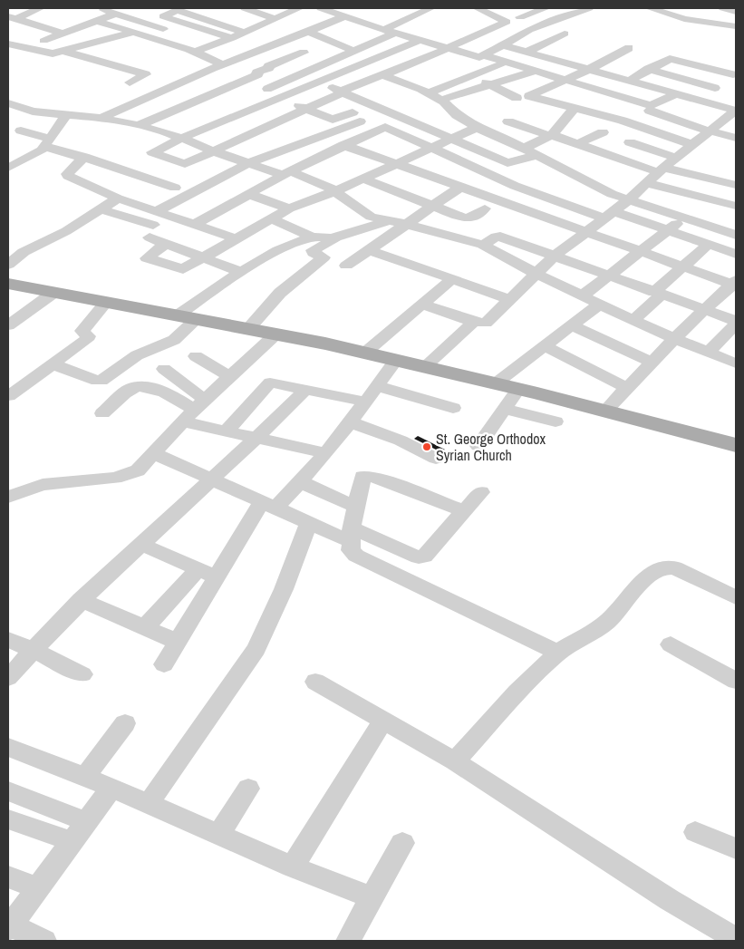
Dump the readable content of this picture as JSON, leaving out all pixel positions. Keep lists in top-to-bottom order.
{
  "places": ["St. George Orthodox Syrian Church"]
}
